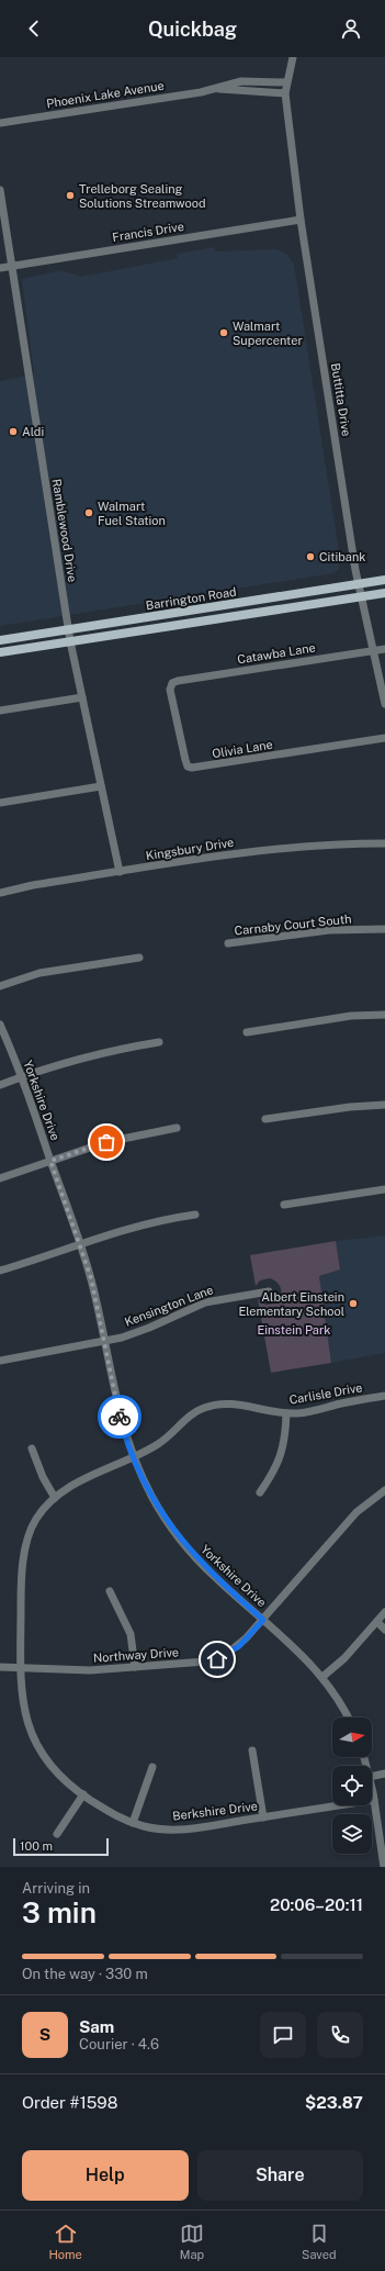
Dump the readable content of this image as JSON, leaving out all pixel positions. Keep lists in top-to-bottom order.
{
  "streets": {
    "main road": ["Barrington Road"],
    "street": [
      "Phoenix Lake Avenue",
      "Francis Drive",
      "Buttitta Drive",
      "Ramblewood Drive",
      "Catawba Lane",
      "Olivia Lane",
      "Kingsbury Drive",
      "Carnaby Court South",
      "Yorkshire Drive",
      "Kensington Lane",
      "Carlisle Drive",
      "Northway Drive",
      "Berkshire Drive"
    ]
  },
  "crossings": [
    ["Phoenix Lake Avenue", "Buttitta Drive"],
    ["Francis Drive", "Buttitta Drive"],
    ["Francis Drive", "Ramblewood Drive"],
    ["Buttitta Drive", "Barrington Road"],
    ["Buttitta Drive", "Catawba Lane"],
    ["Ramblewood Drive", "Barrington Road"],
    ["Ramblewood Drive", "Kingsbury Drive"],
    ["Catawba Lane", "Olivia Lane"],
    ["Yorkshire Drive", "Kensington Lane"],
    ["Yorkshire Drive", "Carlisle Drive"],
    ["Yorkshire Drive", "Northway Drive"],
    ["Carlisle Drive", "Northway Drive"],
    ["Carlisle Drive", "Berkshire Drive"],
    ["Northway Drive", "Berkshire Drive"]
  ],
  "parks": ["Einstein Park"],
  "places": [
    "Trelleborg Sealing Solutions Streamwood",
    "Walmart Supercenter",
    "Aldi",
    "Walmart Fuel Station",
    "Citibank",
    "Albert Einstein Elementary School"
  ],
  "scale_bar": "100 m",
  "north": "right",
  "page": {
    "header": "Quickbag",
    "scale": "100 m",
    "heading": ["3 min", "Arriving in", "20:06–20:11"],
    "panel": [
      "Sam",
      "Courier · 4.6",
      "Order #1598",
      "$23.87"
    ],
    "bar": "On the way · 330 m",
    "round": "S",
    "buttons": ["Help", "Share"],
    "tabs": ["Home", "Map", "Saved"]
  }
}
